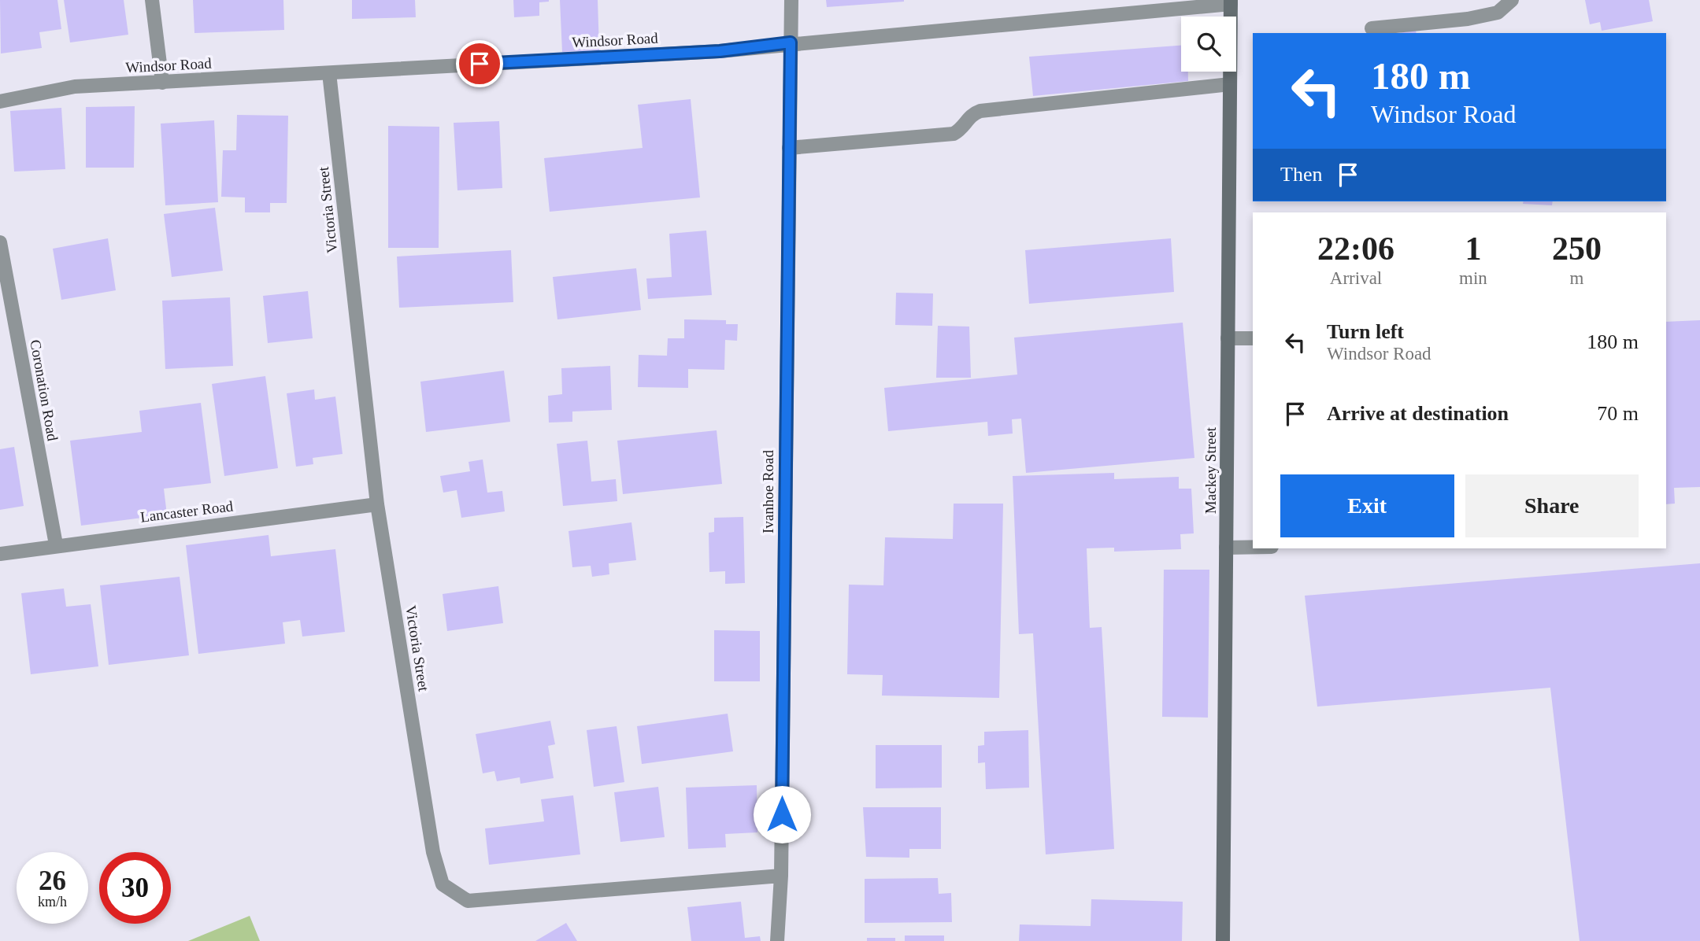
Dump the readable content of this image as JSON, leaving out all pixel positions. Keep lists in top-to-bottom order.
{
  "streets": {
    "main road": ["Mackey Street"],
    "street": [
      "Windsor Road",
      "Victoria Street",
      "Coronation Road",
      "Ivanhoe Road",
      "Lancaster Road"
    ]
  },
  "crossings": [
    ["Windsor Road", "Victoria Street"],
    ["Windsor Road", "Mackey Street"],
    ["Windsor Road", "Ivanhoe Road"],
    ["Victoria Street", "Ivanhoe Road"],
    ["Victoria Street", "Lancaster Road"],
    ["Coronation Road", "Lancaster Road"]
  ],
  "page": {
    "turn": ["180 m", "Windsor Road"],
    "then": "Then",
    "eta": [
      "22:06",
      "Arrival",
      "1",
      "min",
      "250",
      "m"
    ],
    "list": [
      {
        "name": "Turn left",
        "note": "Windsor Road",
        "value": "180 m"
      },
      {
        "name": "Arrive at destination",
        "value": "70 m"
      }
    ],
    "buttons": ["Exit", "Share"],
    "speed": "26 km/h",
    "limit": "30"
  }
}
